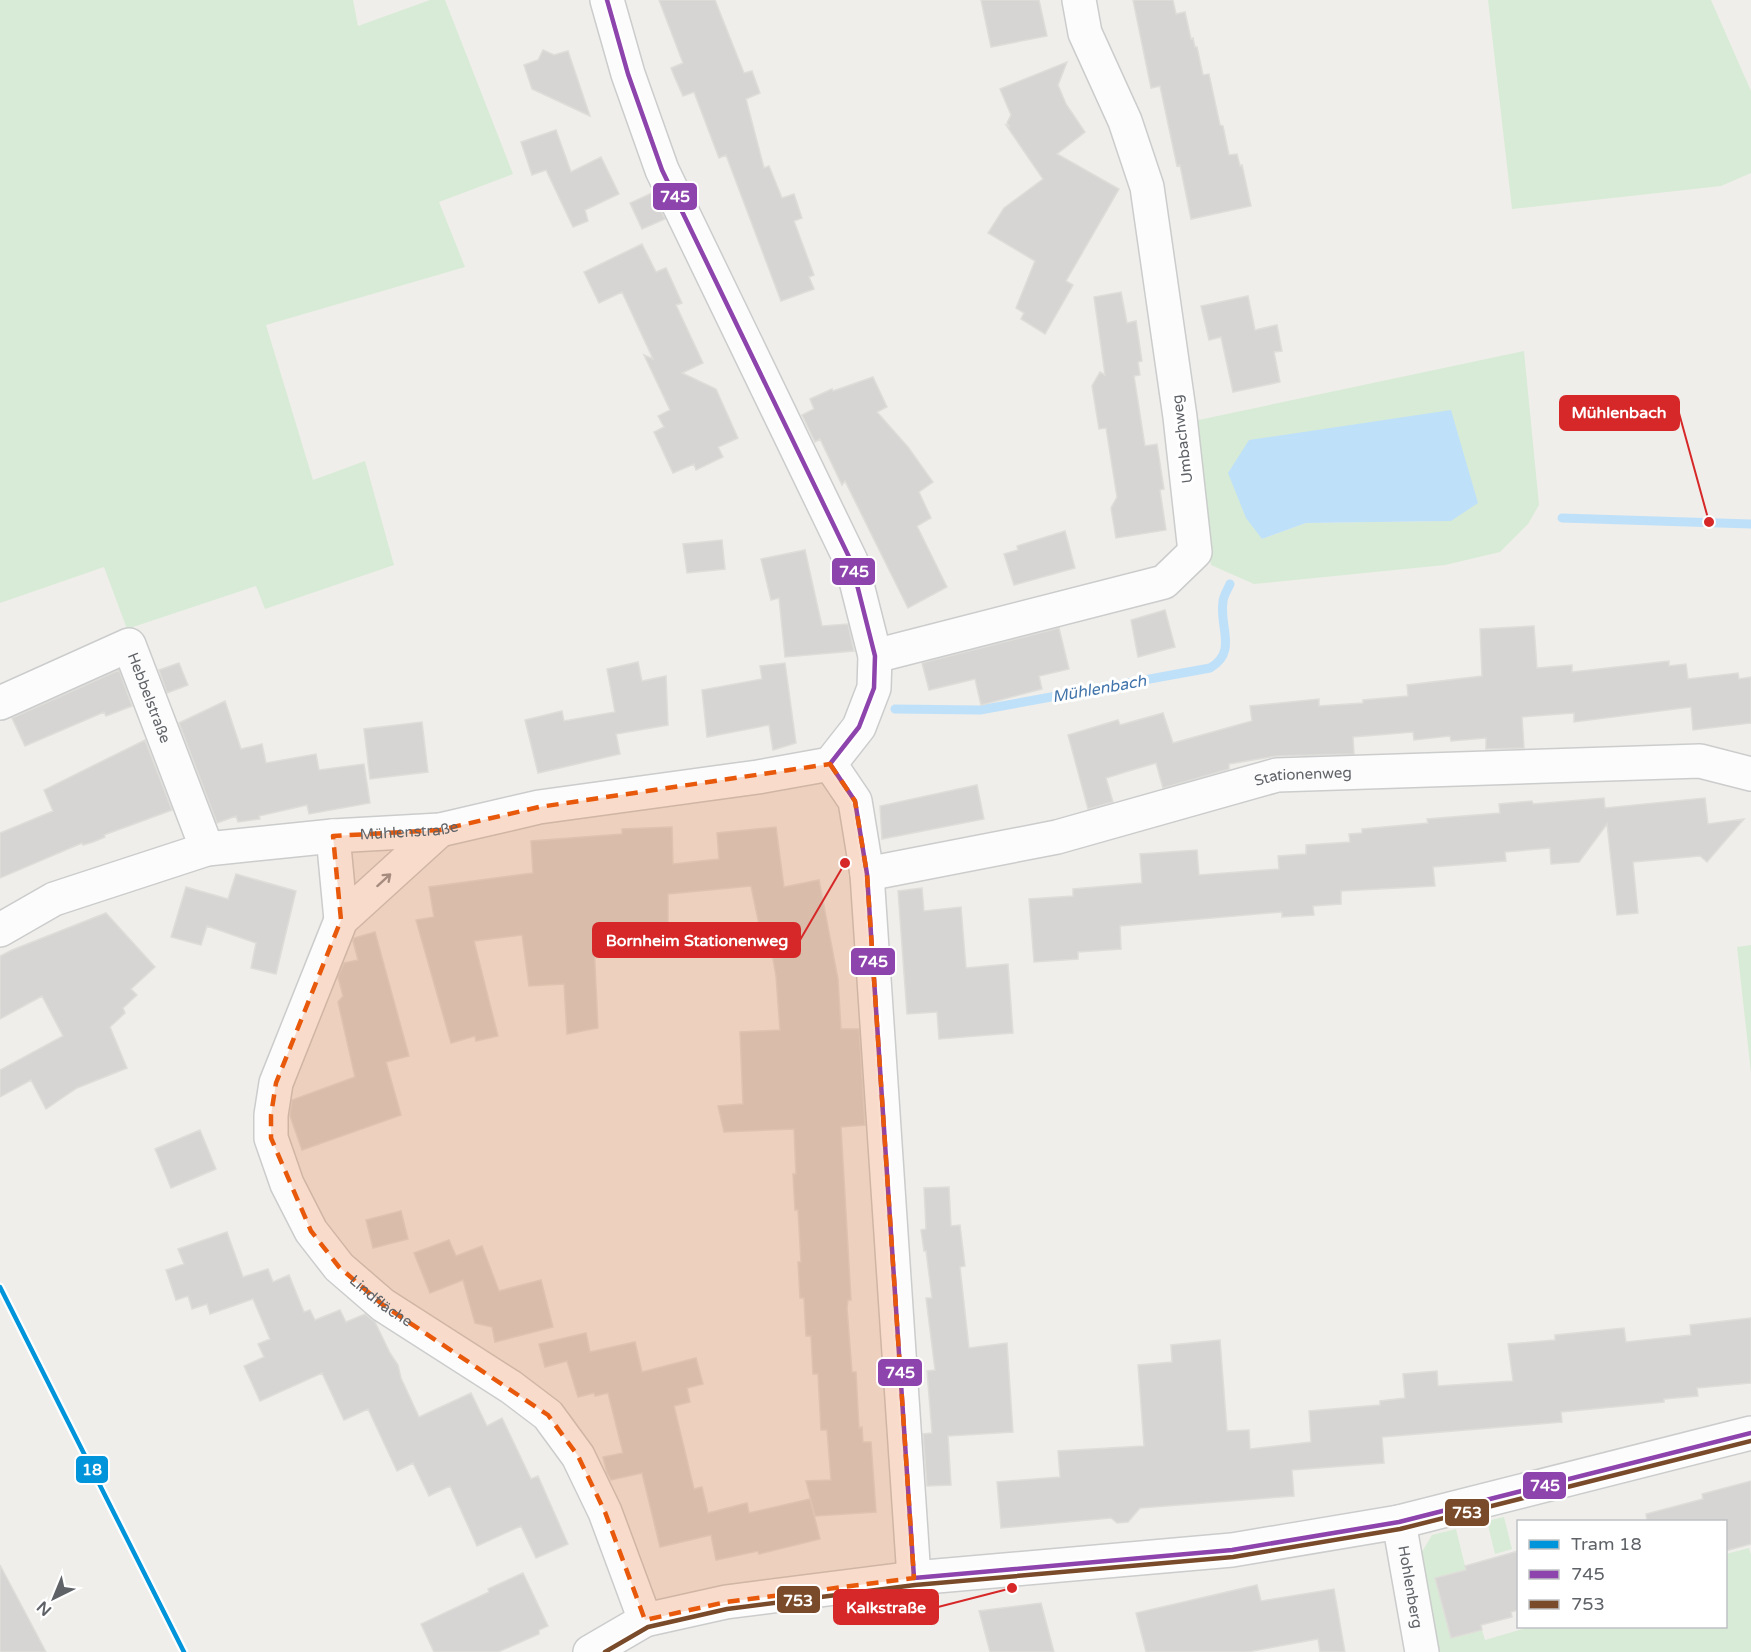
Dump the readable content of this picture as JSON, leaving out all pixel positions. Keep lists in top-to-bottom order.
{
  "streets": {
    "street": [
      "Umbachweg",
      "Hebbelstraße",
      "Stationenweg",
      "Mühlenstraße",
      "Lindfläche",
      "Hohlenberg"
    ]
  },
  "crossings": [
    ["Hebbelstraße", "Mühlenstraße"],
    ["Mühlenstraße", "Lindfläche"]
  ],
  "water": ["Mühlenbach"],
  "places": ["Mühlenbach", "Bornheim Stationenweg", "Kalkstraße"],
  "lines": ["transit line 745", "tram line 18", "transit line 753"],
  "legend": ["Tram 18", "745", "753"],
  "north": "bottom left"
}
